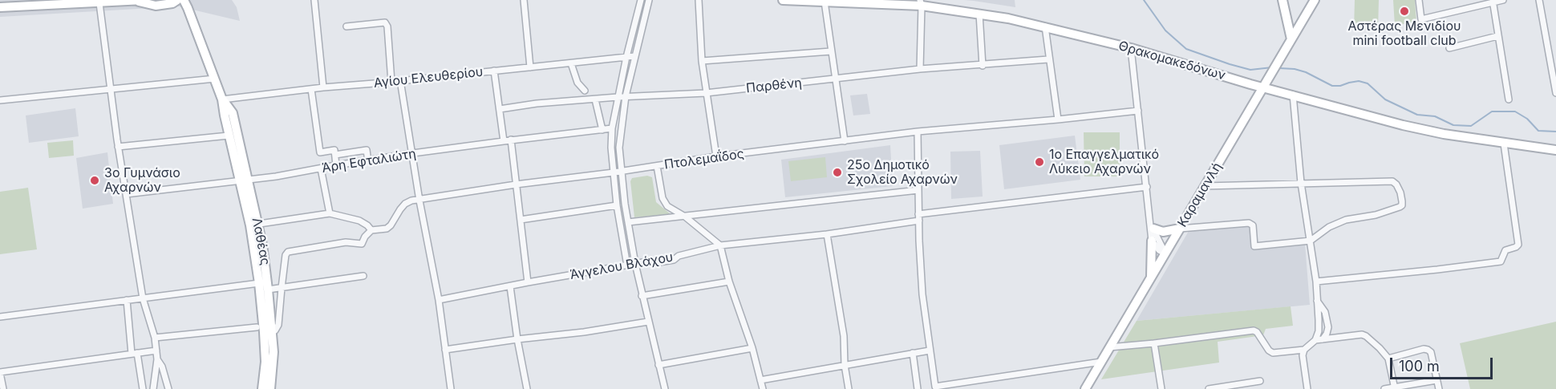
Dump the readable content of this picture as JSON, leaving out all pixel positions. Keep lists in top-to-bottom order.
{
  "streets": {
    "main road": ["Θρακομακεδόνων", "Καραμανλή", "Λαθέας"],
    "street": [
      "Αγίου Ελευθερίου",
      "Παρθένη",
      "Πτολεμαΐδος",
      "Άρη Εφταλιώτη",
      "Άγγελου Βλάχου"
    ]
  },
  "crossings": [
    ["Θρακομακεδόνων", "Καραμανλή"],
    ["Αγίου Ελευθερίου", "Λαθέας"],
    ["Άρη Εφταλιώτη", "Λαθέας"]
  ],
  "places": [
    "Αστέρας Μενιδίου mini football club",
    "1ο Επαγγελματικό Λύκειο Αχαρνών",
    "25ο Δημοτικό Σχολείο Αχαρνών",
    "3ο Γυμνάσιο Αχαρνών"
  ],
  "scale_bar": "100 m"
}
